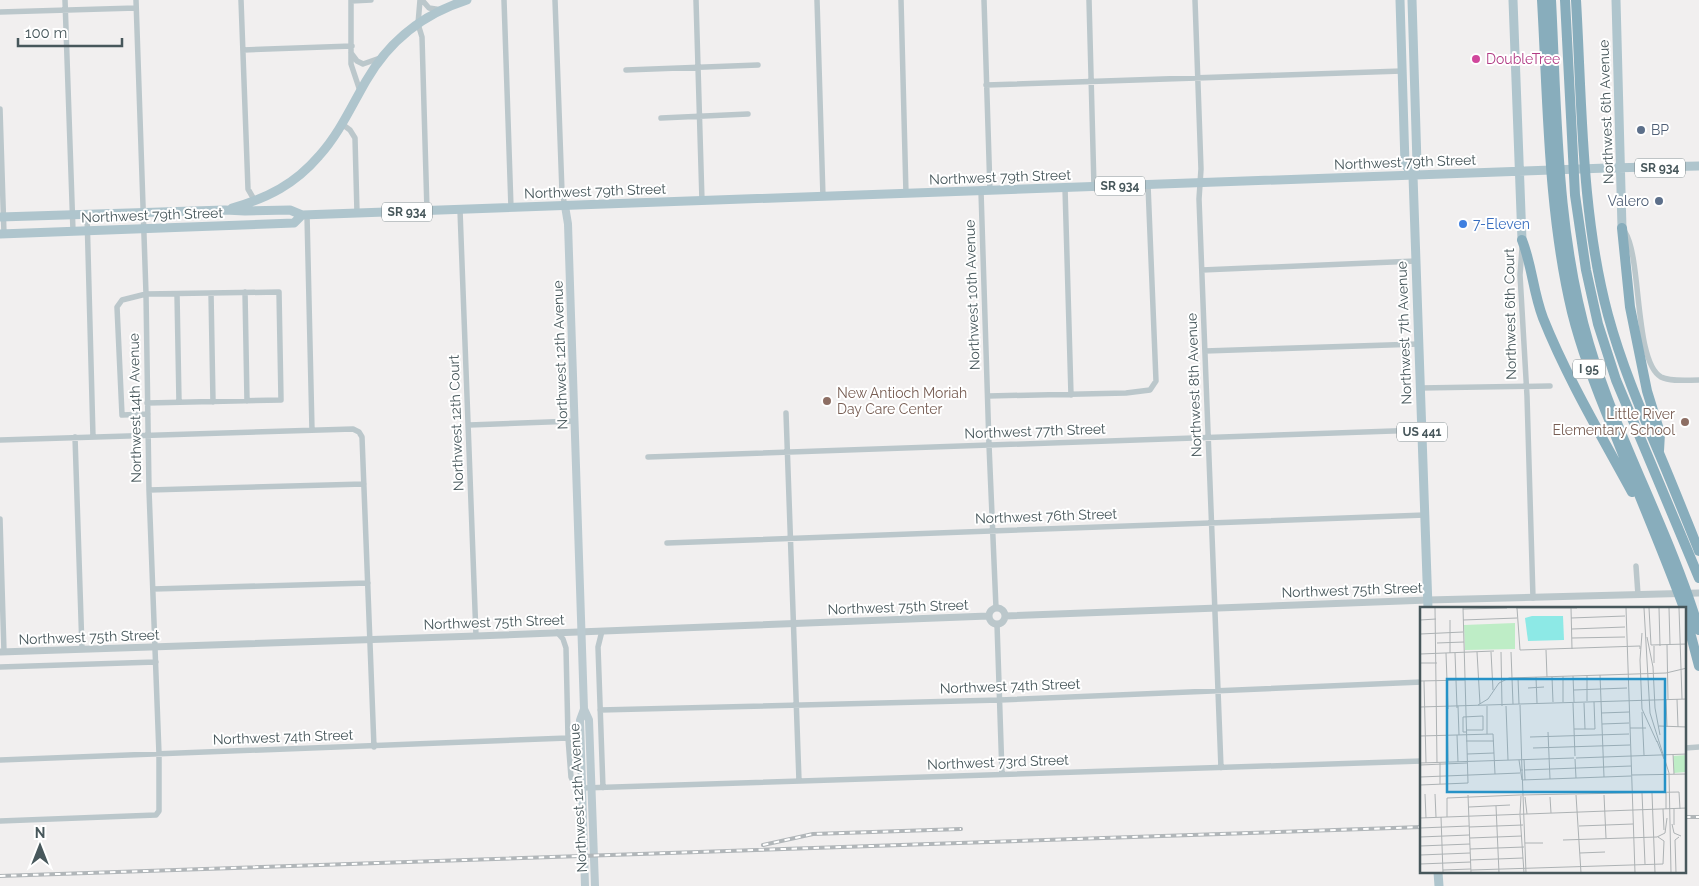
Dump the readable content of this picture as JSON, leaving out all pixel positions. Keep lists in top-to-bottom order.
{
  "streets": {
    "highway": ["I 95"],
    "main road": [
      "Northwest 6th Avenue",
      "Northwest 79th Street",
      "SR 934",
      "Northwest 6th Court",
      "Northwest 7th Avenue",
      "Northwest 12th Avenue",
      "US 441"
    ],
    "street": [
      "Northwest 10th Avenue",
      "Northwest 8th Avenue",
      "Northwest 14th Avenue",
      "Northwest 12th Court",
      "Northwest 77th Street",
      "Northwest 76th Street",
      "Northwest 75th Street",
      "Northwest 74th Street",
      "Northwest 73rd Street"
    ]
  },
  "crossings": [
    ["Northwest 6th Avenue", "Northwest 79th Street"],
    ["Northwest 79th Street", "Northwest 10th Avenue"],
    ["Northwest 79th Street", "Northwest 6th Court"],
    ["Northwest 79th Street", "Northwest 7th Avenue"],
    ["Northwest 79th Street", "Northwest 12th Avenue"],
    ["Northwest 79th Street", "Northwest 8th Avenue"],
    ["Northwest 79th Street", "Northwest 14th Avenue"],
    ["Northwest 79th Street", "Northwest 12th Court"],
    ["Northwest 10th Avenue", "Northwest 77th Street"],
    ["Northwest 10th Avenue", "Northwest 76th Street"],
    ["Northwest 10th Avenue", "Northwest 75th Street"],
    ["Northwest 6th Court", "Northwest 75th Street"],
    ["Northwest 7th Avenue", "Northwest 77th Street"],
    ["Northwest 7th Avenue", "Northwest 76th Street"],
    ["Northwest 7th Avenue", "Northwest 75th Street"],
    ["Northwest 12th Avenue", "Northwest 75th Street"],
    ["Northwest 12th Avenue", "Northwest 74th Street"],
    ["Northwest 12th Avenue", "Northwest 73rd Street"],
    ["Northwest 8th Avenue", "Northwest 77th Street"],
    ["Northwest 8th Avenue", "Northwest 76th Street"],
    ["Northwest 8th Avenue", "Northwest 75th Street"],
    ["Northwest 8th Avenue", "Northwest 74th Street"],
    ["Northwest 8th Avenue", "Northwest 73rd Street"],
    ["Northwest 14th Avenue", "Northwest 75th Street"],
    ["Northwest 14th Avenue", "Northwest 74th Street"],
    ["Northwest 12th Court", "Northwest 75th Street"]
  ],
  "places": [
    "DoubleTree",
    "BP",
    "Valero",
    "7-Eleven",
    "New Antioch Moriah Day Care Center",
    "Little River Elementary School"
  ],
  "scale_bar": "100 m",
  "north": "top"
}
